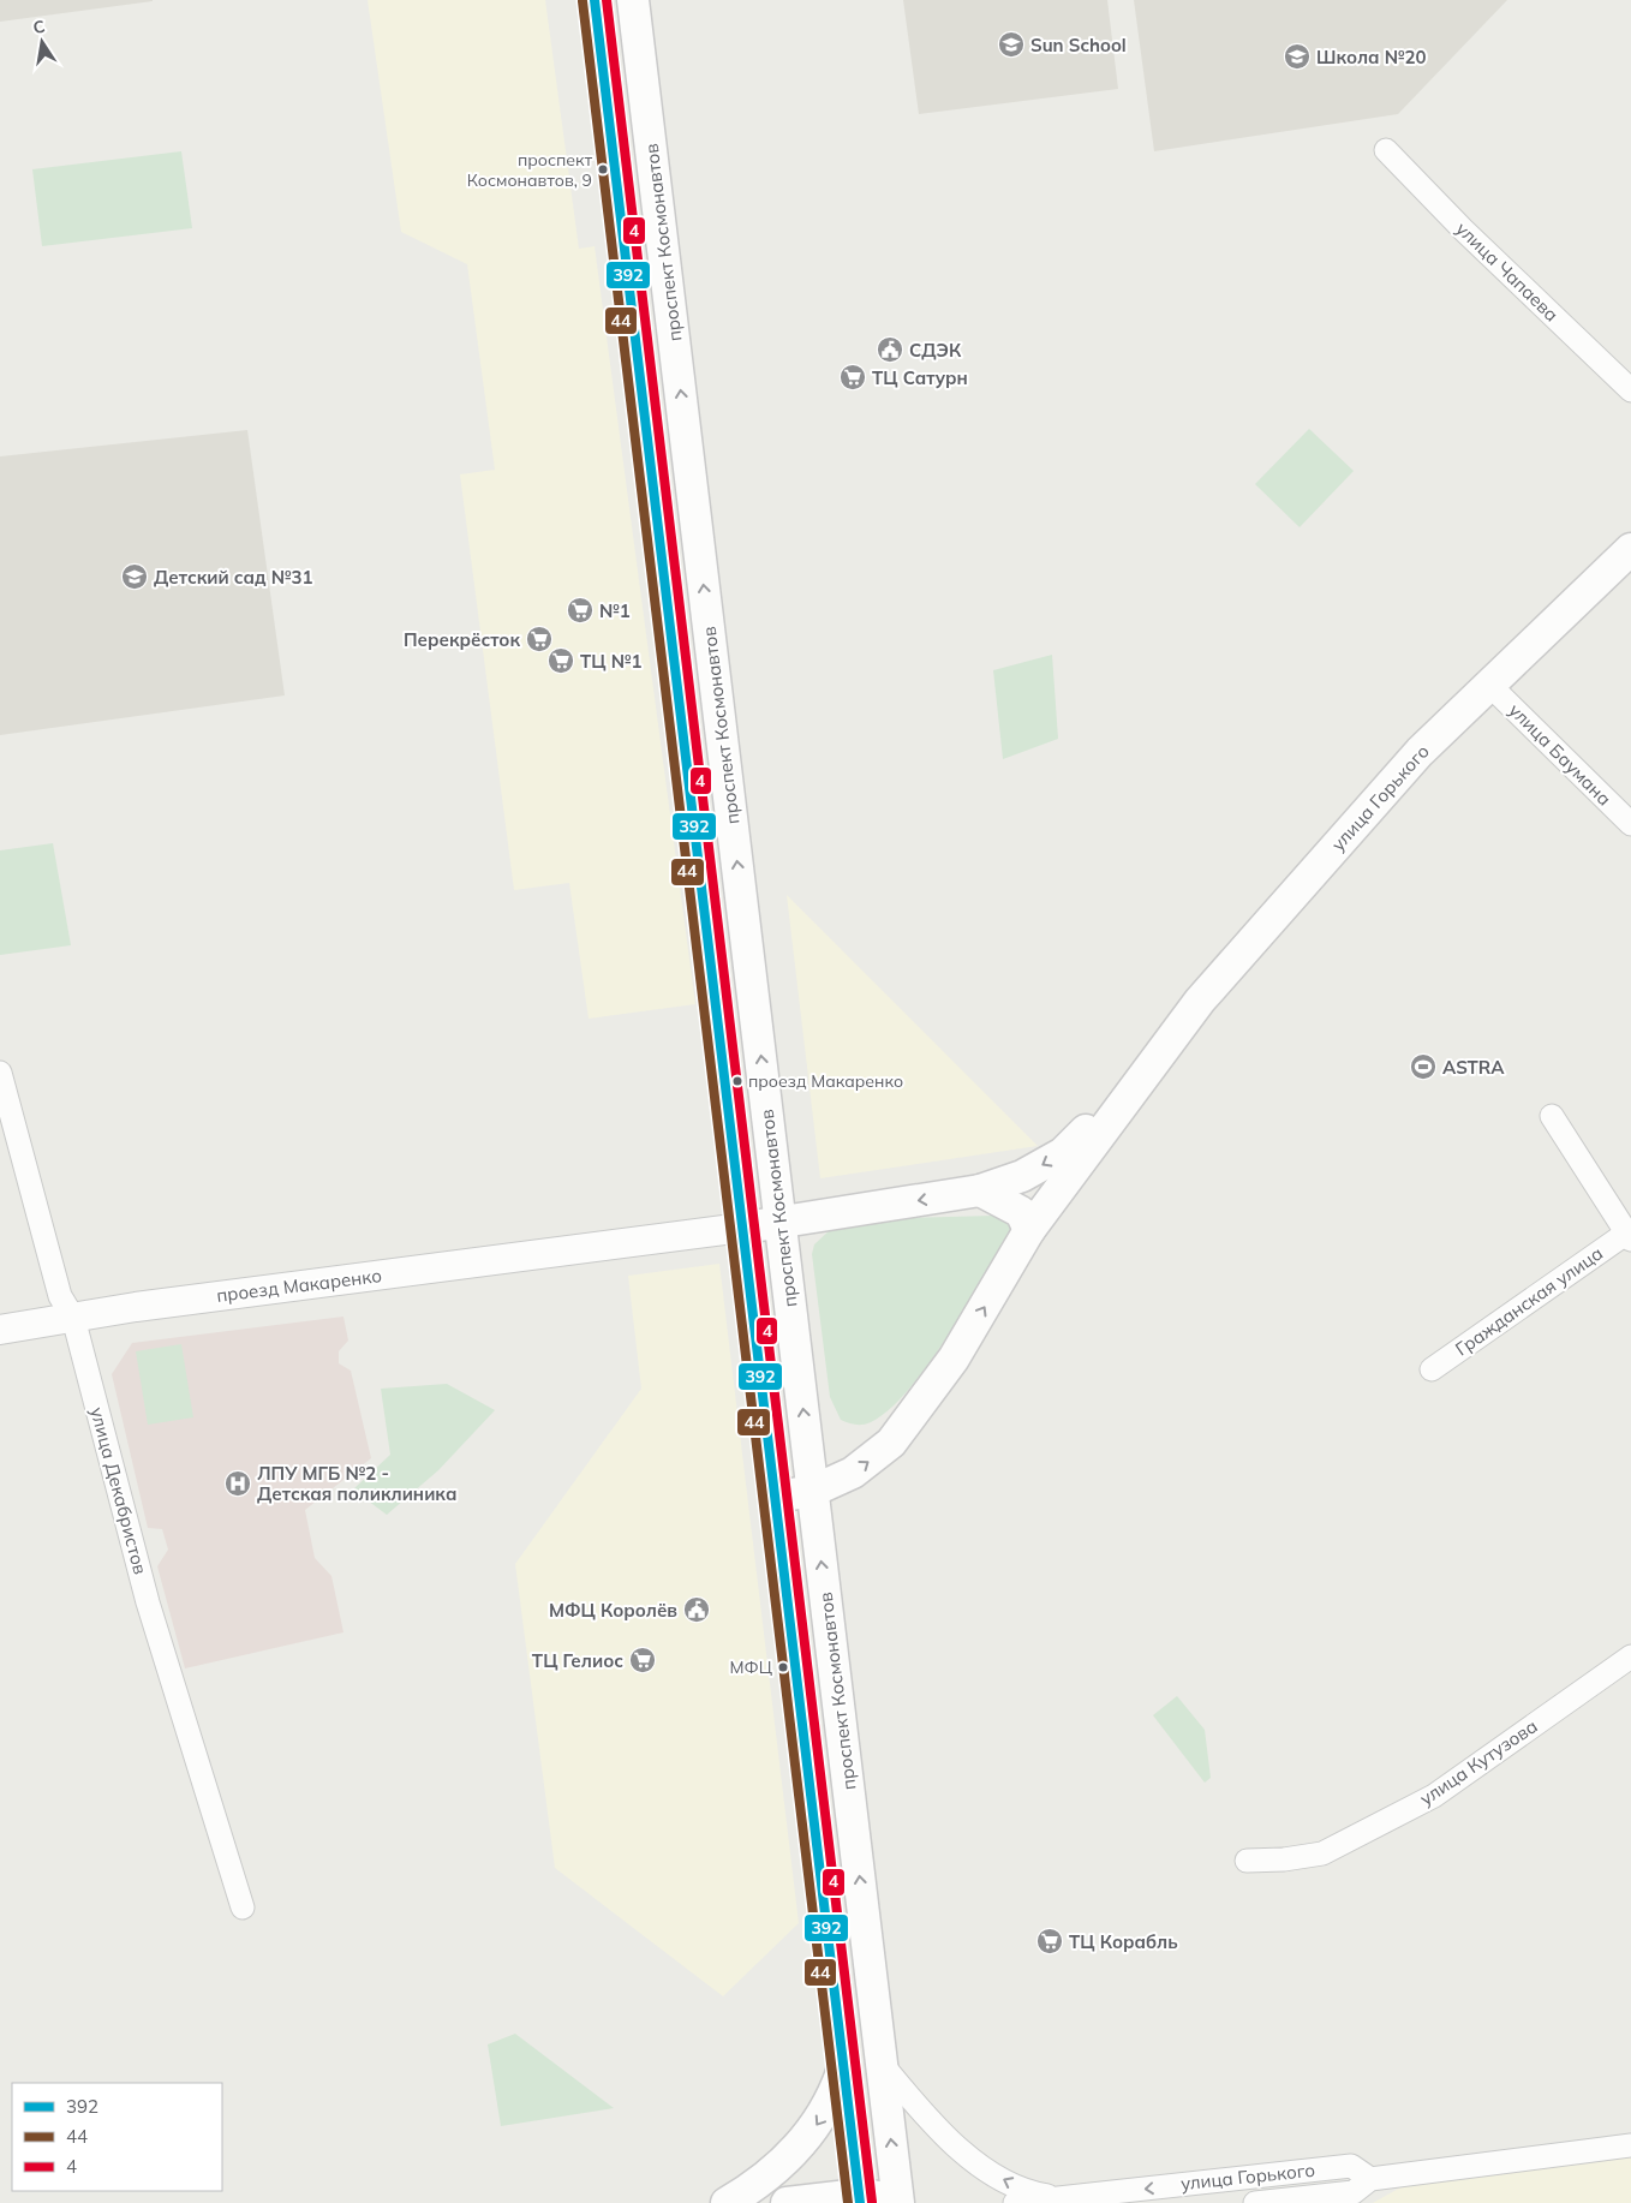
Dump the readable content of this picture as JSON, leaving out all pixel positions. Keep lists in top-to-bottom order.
{
  "streets": {
    "main road": ["проспект Космонавтов", "улица Горького"],
    "street": [
      "улица Чапаева",
      "улица Баумана",
      "проезд Макаренко",
      "Гражданская улица",
      "улица Декабристов",
      "улица Кутузова"
    ]
  },
  "crossings": [
    ["улица Баумана", "улица Горького"],
    ["проезд Макаренко", "улица Декабристов"]
  ],
  "places": {
    "school or university": ["Sun School", "Школа №20", "Детский сад №31"],
    "other": ["проспект Космонавтов, 9", "проезд Макаренко", "МФЦ"],
    "public building": ["СДЭК", "МФЦ Королёв"],
    "supermarket": [
      "ТЦ Сатурн",
      "№1",
      "Перекрёсток",
      "ТЦ №1",
      "ТЦ Гелиос",
      "ТЦ Корабль"
    ],
    "sports": ["ASTRA"],
    "hospital": ["ЛПУ МГБ №2 - Детская поликлиника"]
  },
  "lines": ["transit line 392", "transit line 4", "transit line 44"],
  "legend": ["392", "44", "4"],
  "north": "top"
}
